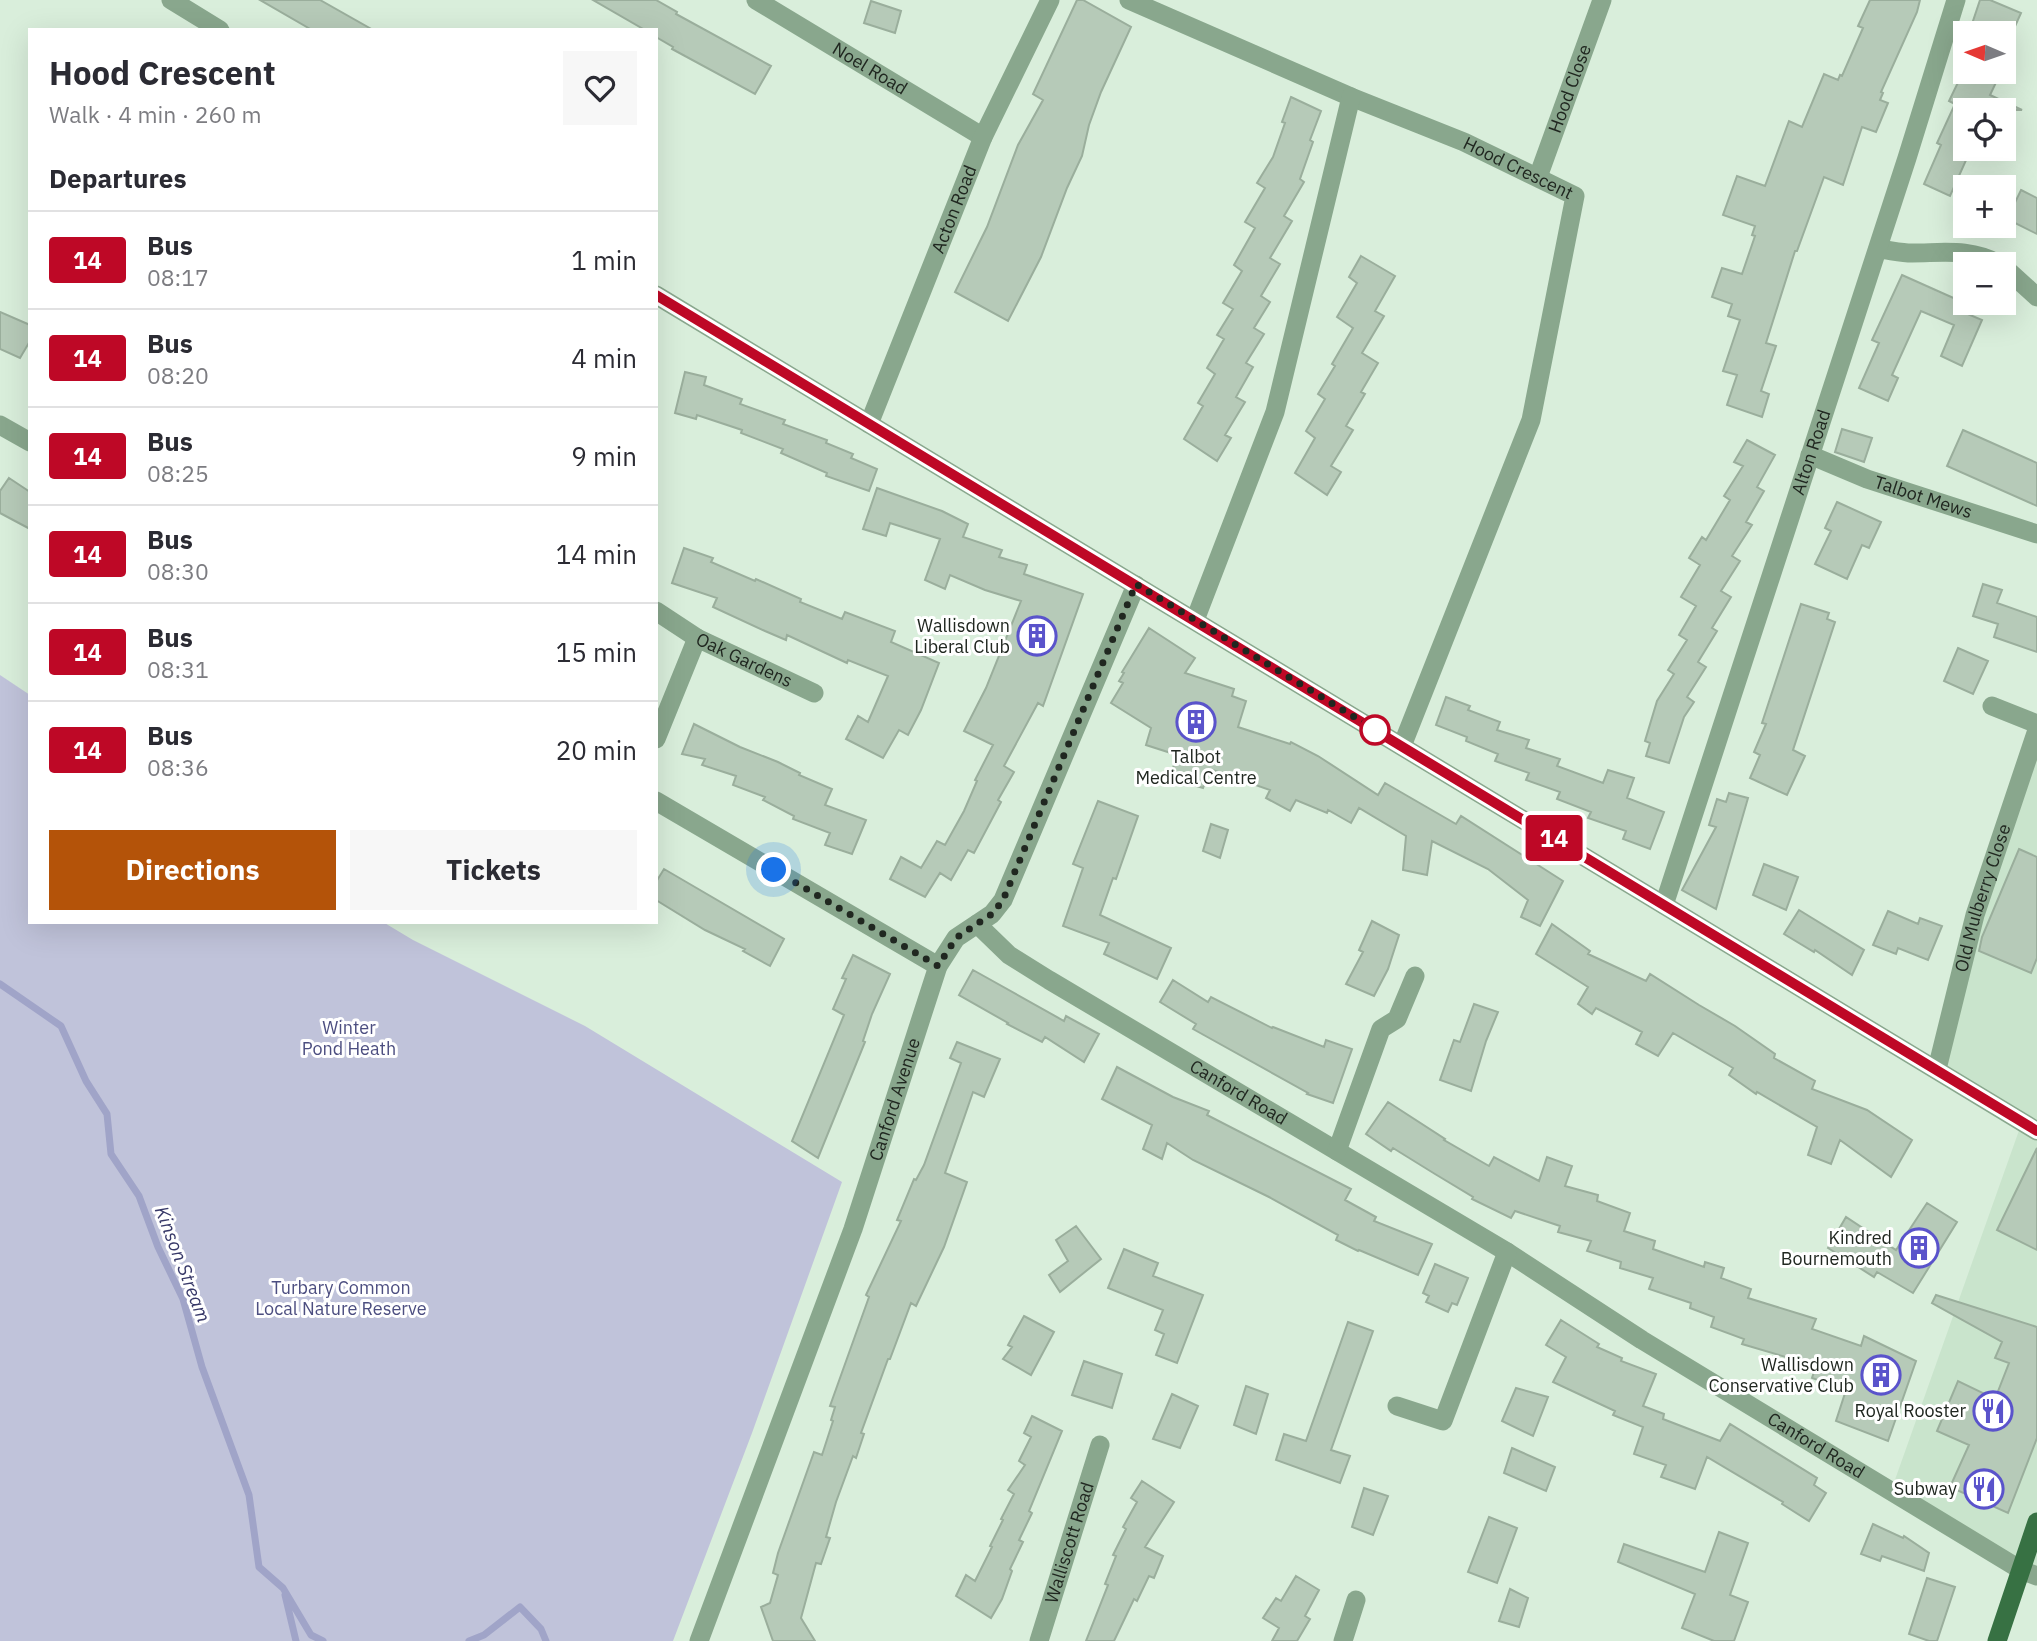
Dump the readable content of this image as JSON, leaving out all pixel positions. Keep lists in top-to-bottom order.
{
  "streets": {
    "street": [
      "Noel Road",
      "Hood Close",
      "Hood Crescent",
      "Acton Road",
      "Alton Road",
      "Talbot Mews",
      "Oak Gardens",
      "Old Mulberry Close",
      "Canford Road",
      "Canford Avenue",
      "Walliscott Road"
    ]
  },
  "crossings": [
    ["Noel Road", "Acton Road"],
    ["Hood Close", "Hood Crescent"],
    ["Alton Road", "Talbot Mews"],
    ["Canford Road", "Canford Avenue"]
  ],
  "water": ["Kinson Stream"],
  "parks": ["Winter Pond Heath", "Turbary Common Local Nature Reserve"],
  "places": {
    "building": [
      "Wallisdown Liberal Club",
      "Talbot Medical Centre",
      "Kindred Bournemouth",
      "Wallisdown Conservative Club"
    ],
    "restaurant": ["Royal Rooster", "Subway"]
  },
  "lines": ["bus line 14"],
  "north": "left",
  "page": {
    "on_map": "14",
    "map_buttons": ["+", "−"],
    "heading": [
      ["Hood Crescent", "Walk · 4 min · 260 m"],
      "Departures"
    ],
    "list": [
      {
        "mark": "14",
        "name": "Bus",
        "note": "08:17",
        "value": "1 min"
      },
      {
        "mark": "14",
        "name": "Bus",
        "note": "08:20",
        "value": "4 min"
      },
      {
        "mark": "14",
        "name": "Bus",
        "note": "08:25",
        "value": "9 min"
      },
      {
        "mark": "14",
        "name": "Bus",
        "note": "08:30",
        "value": "14 min"
      },
      {
        "mark": "14",
        "name": "Bus",
        "note": "08:31",
        "value": "15 min"
      },
      {
        "mark": "14",
        "name": "Bus",
        "note": "08:36",
        "value": "20 min"
      }
    ],
    "buttons": ["Directions", "Tickets"]
  }
}
